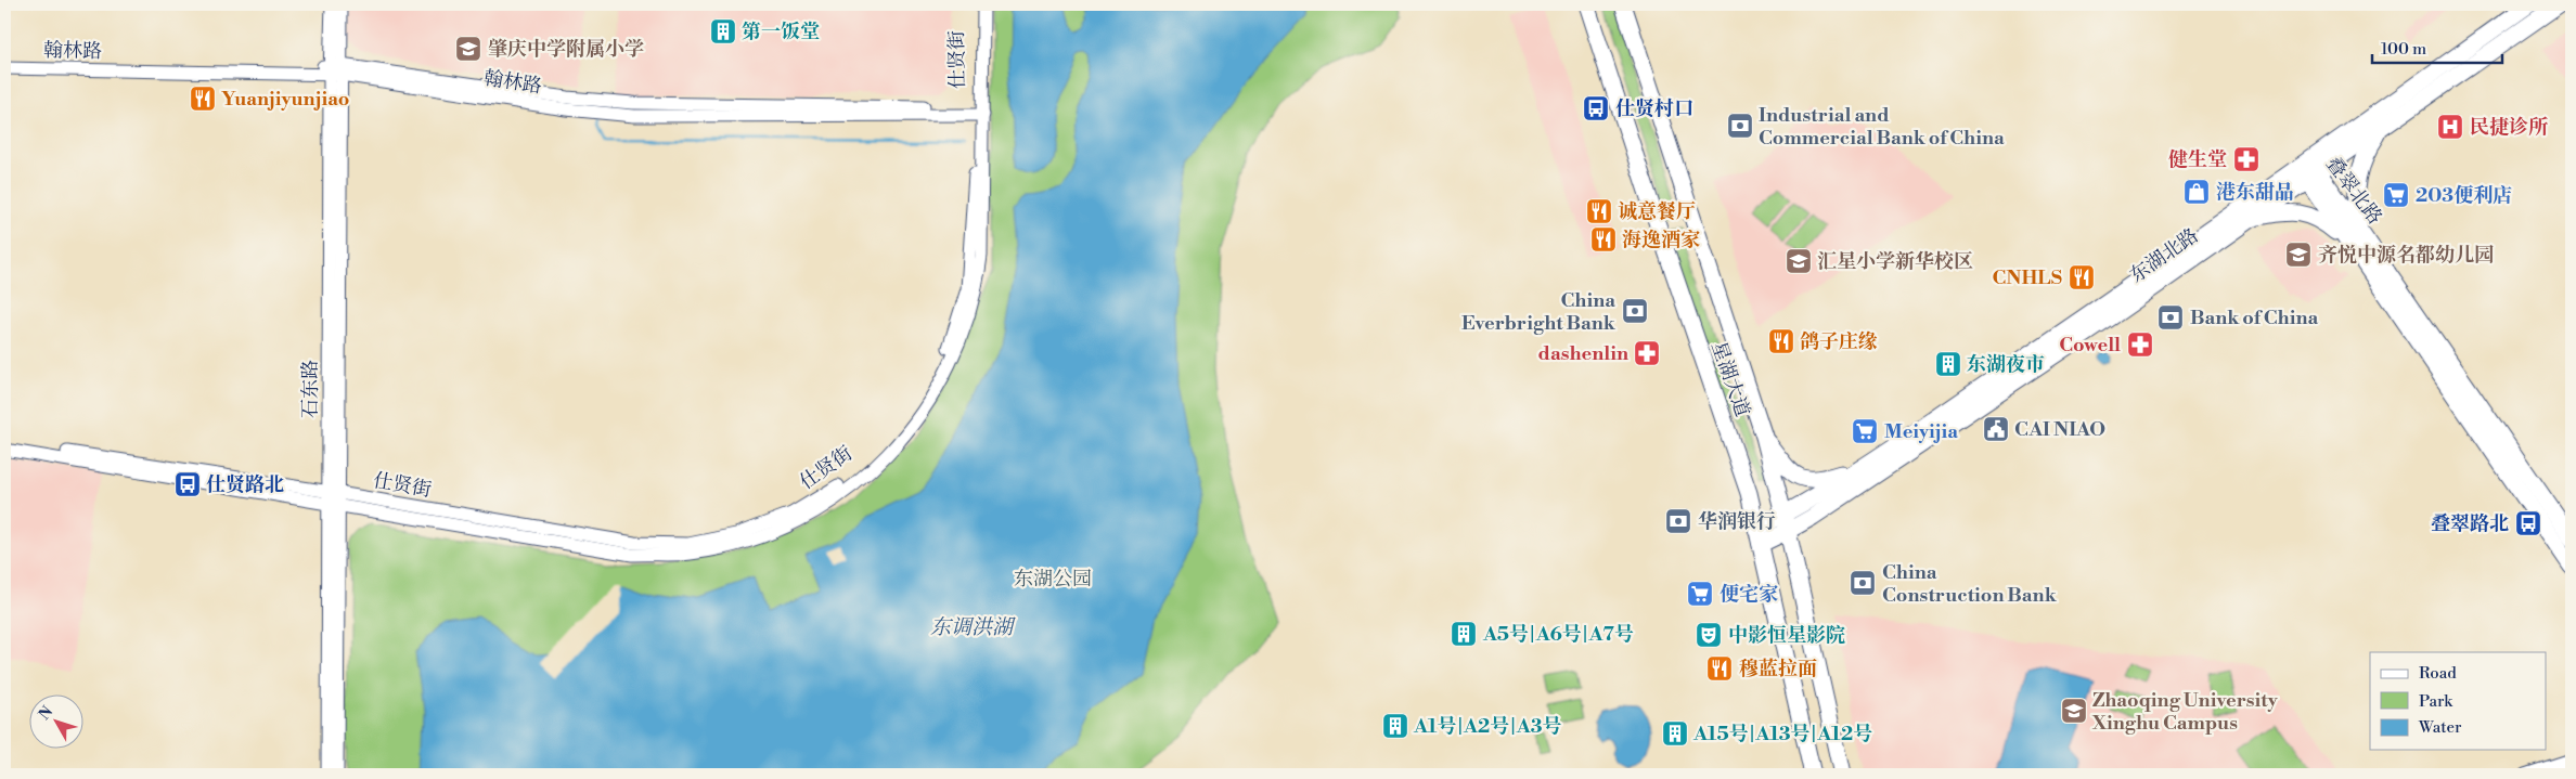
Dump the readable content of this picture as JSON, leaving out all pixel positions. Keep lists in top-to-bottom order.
{
  "streets": {
    "main road": ["叠翠北路", "东湖北路", "星湖大道"],
    "street": ["翰林路", "仕贤街", "石东路"]
  },
  "crossings": [
    ["翰林路", "仕贤街"],
    ["翰林路", "石东路"],
    ["仕贤街", "石东路"],
    ["叠翠北路", "东湖北路"],
    ["东湖北路", "星湖大道"]
  ],
  "water": ["东调洪湖"],
  "parks": ["东湖公园"],
  "places": {
    "building": [
      "第一饭堂",
      "东湖夜市",
      "A5号|A6号|A7号",
      "A1号|A2号|A3号",
      "A15号|A13号|A12号"
    ],
    "school or university": [
      "肇庆中学附属小学",
      "齐悦中源名都幼儿园",
      "汇星小学新华校区",
      "Zhaoqing University Xinghu Campus"
    ],
    "restaurant": [
      "Yuanjiyunjiao",
      "诚意餐厅",
      "海逸酒家",
      "CNHLS",
      "鸽子庄缘",
      "穆蓝拉面"
    ],
    "bus stop": ["仕贤村口", "仕贤路北", "叠翠路北"],
    "bank": [
      "Industrial and Commercial Bank of China",
      "China Everbright Bank",
      "Bank of China",
      "华润银行",
      "China Construction Bank"
    ],
    "hospital": ["民捷诊所"],
    "pharmacy": ["健生堂", "Cowell", "dashenlin"],
    "shop": ["港东甜品"],
    "supermarket": ["203便利店", "Meiyijia", "便宅家"],
    "public building": ["CAI NIAO"],
    "theatre": ["中影恒星影院"]
  },
  "legend": ["Road", "Park", "Water"],
  "scale_bar": "100 m",
  "north": "top left"
}
